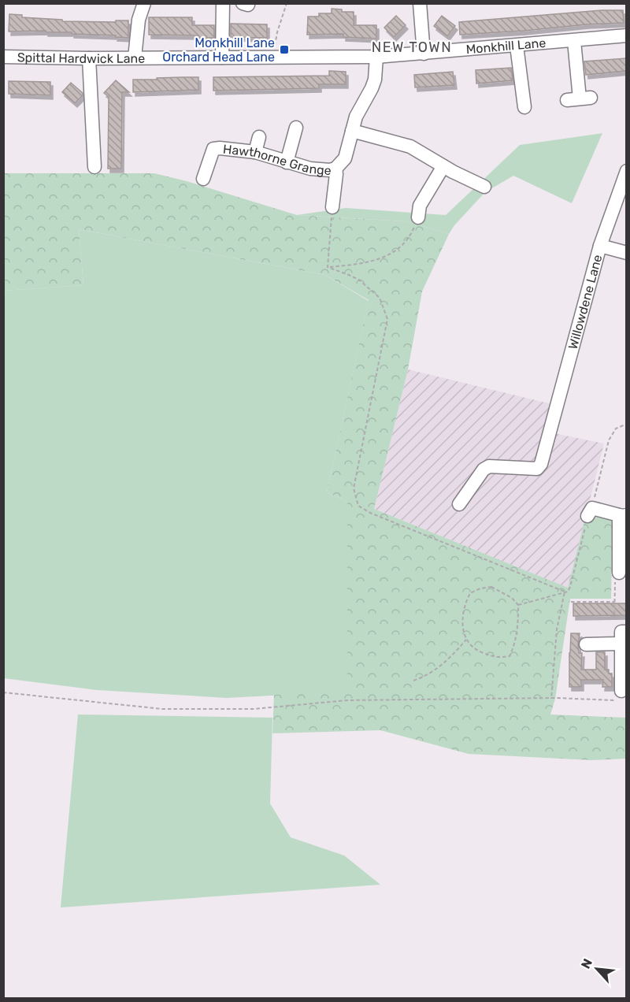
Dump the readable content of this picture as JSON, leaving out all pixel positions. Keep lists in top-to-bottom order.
{
  "streets": {
    "street": [
      "Monkhill Lane",
      "Spittal Hardwick Lane",
      "Hawthorne Grange",
      "Willowdene Lane"
    ]
  },
  "crossings": [
    ["Monkhill Lane", "Spittal Hardwick Lane"],
    ["Monkhill Lane", "Hawthorne Grange"]
  ],
  "districts": ["NEW TOWN"],
  "places": {
    "transit": ["Monkhill Lane Orchard Head Lane"]
  },
  "north": "top left"
}
